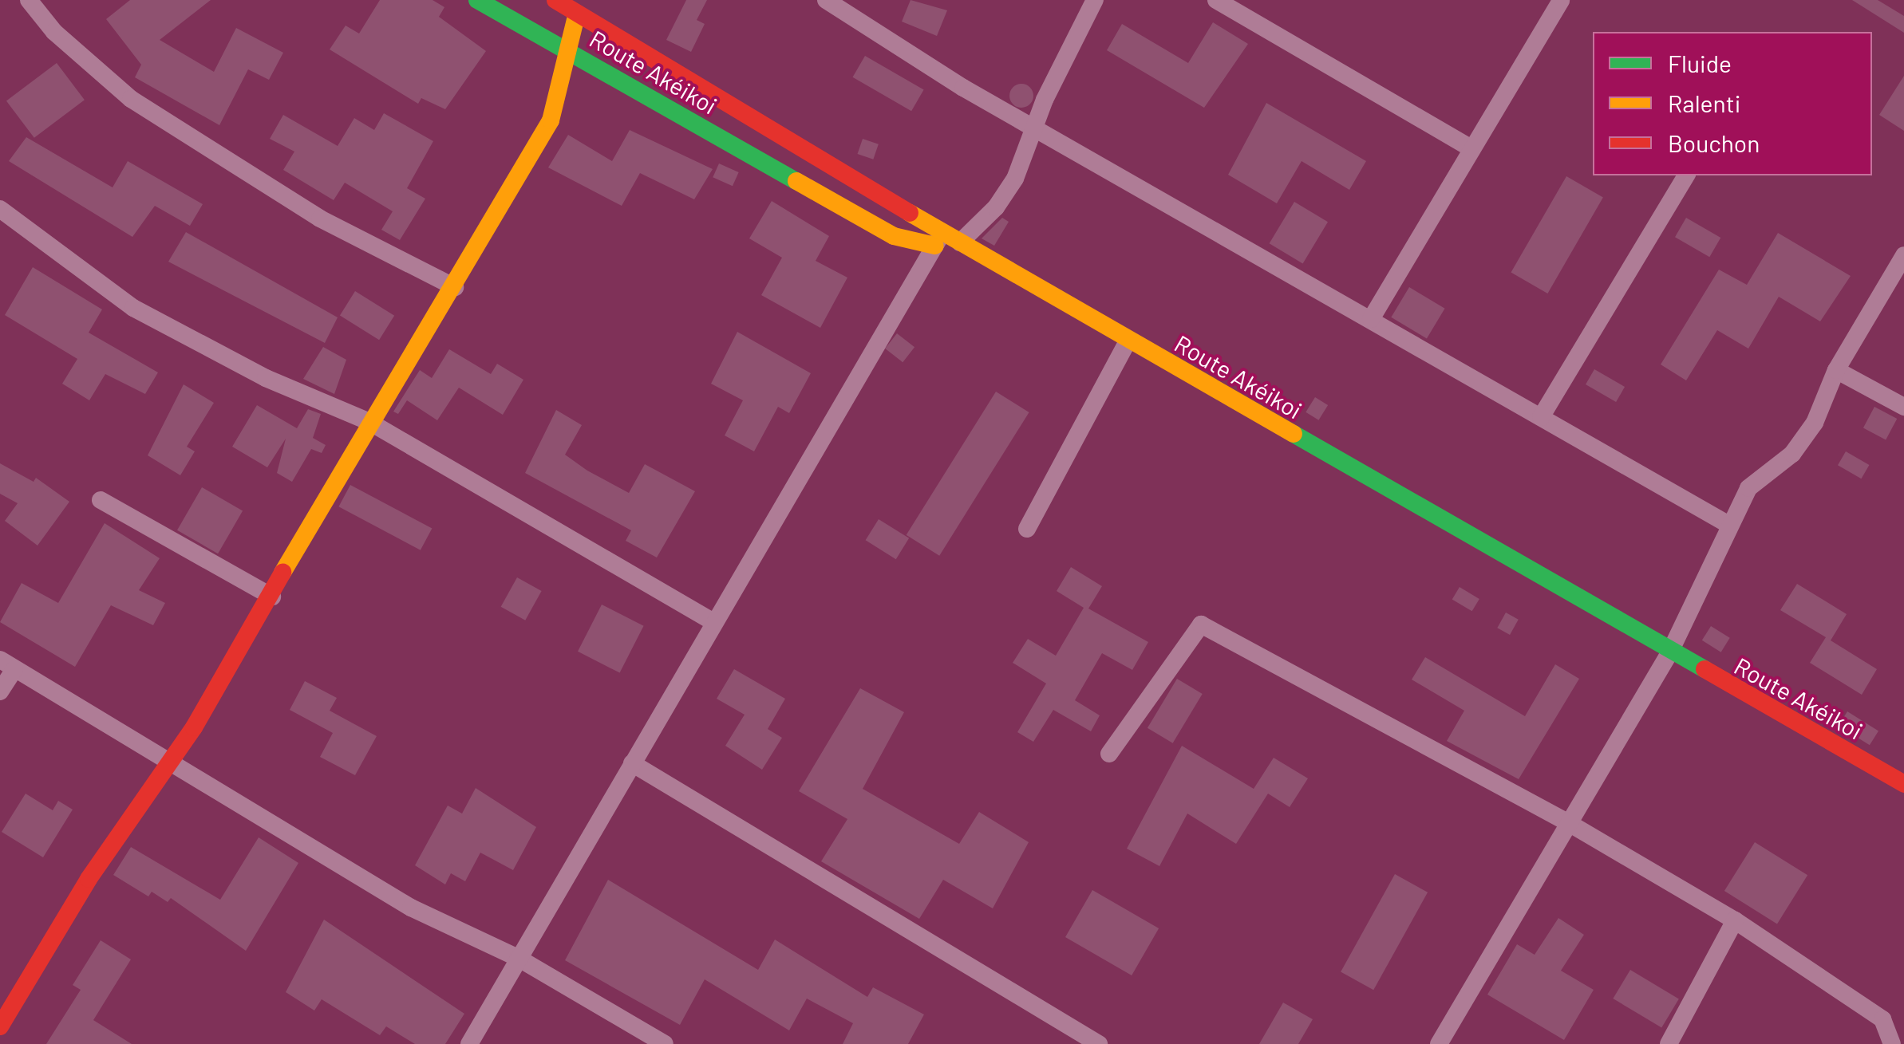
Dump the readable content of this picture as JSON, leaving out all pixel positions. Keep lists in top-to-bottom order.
{
  "streets": {
    "street": ["Route Akéikoi"]
  },
  "legend": ["Fluide", "Ralenti", "Bouchon"]
}
